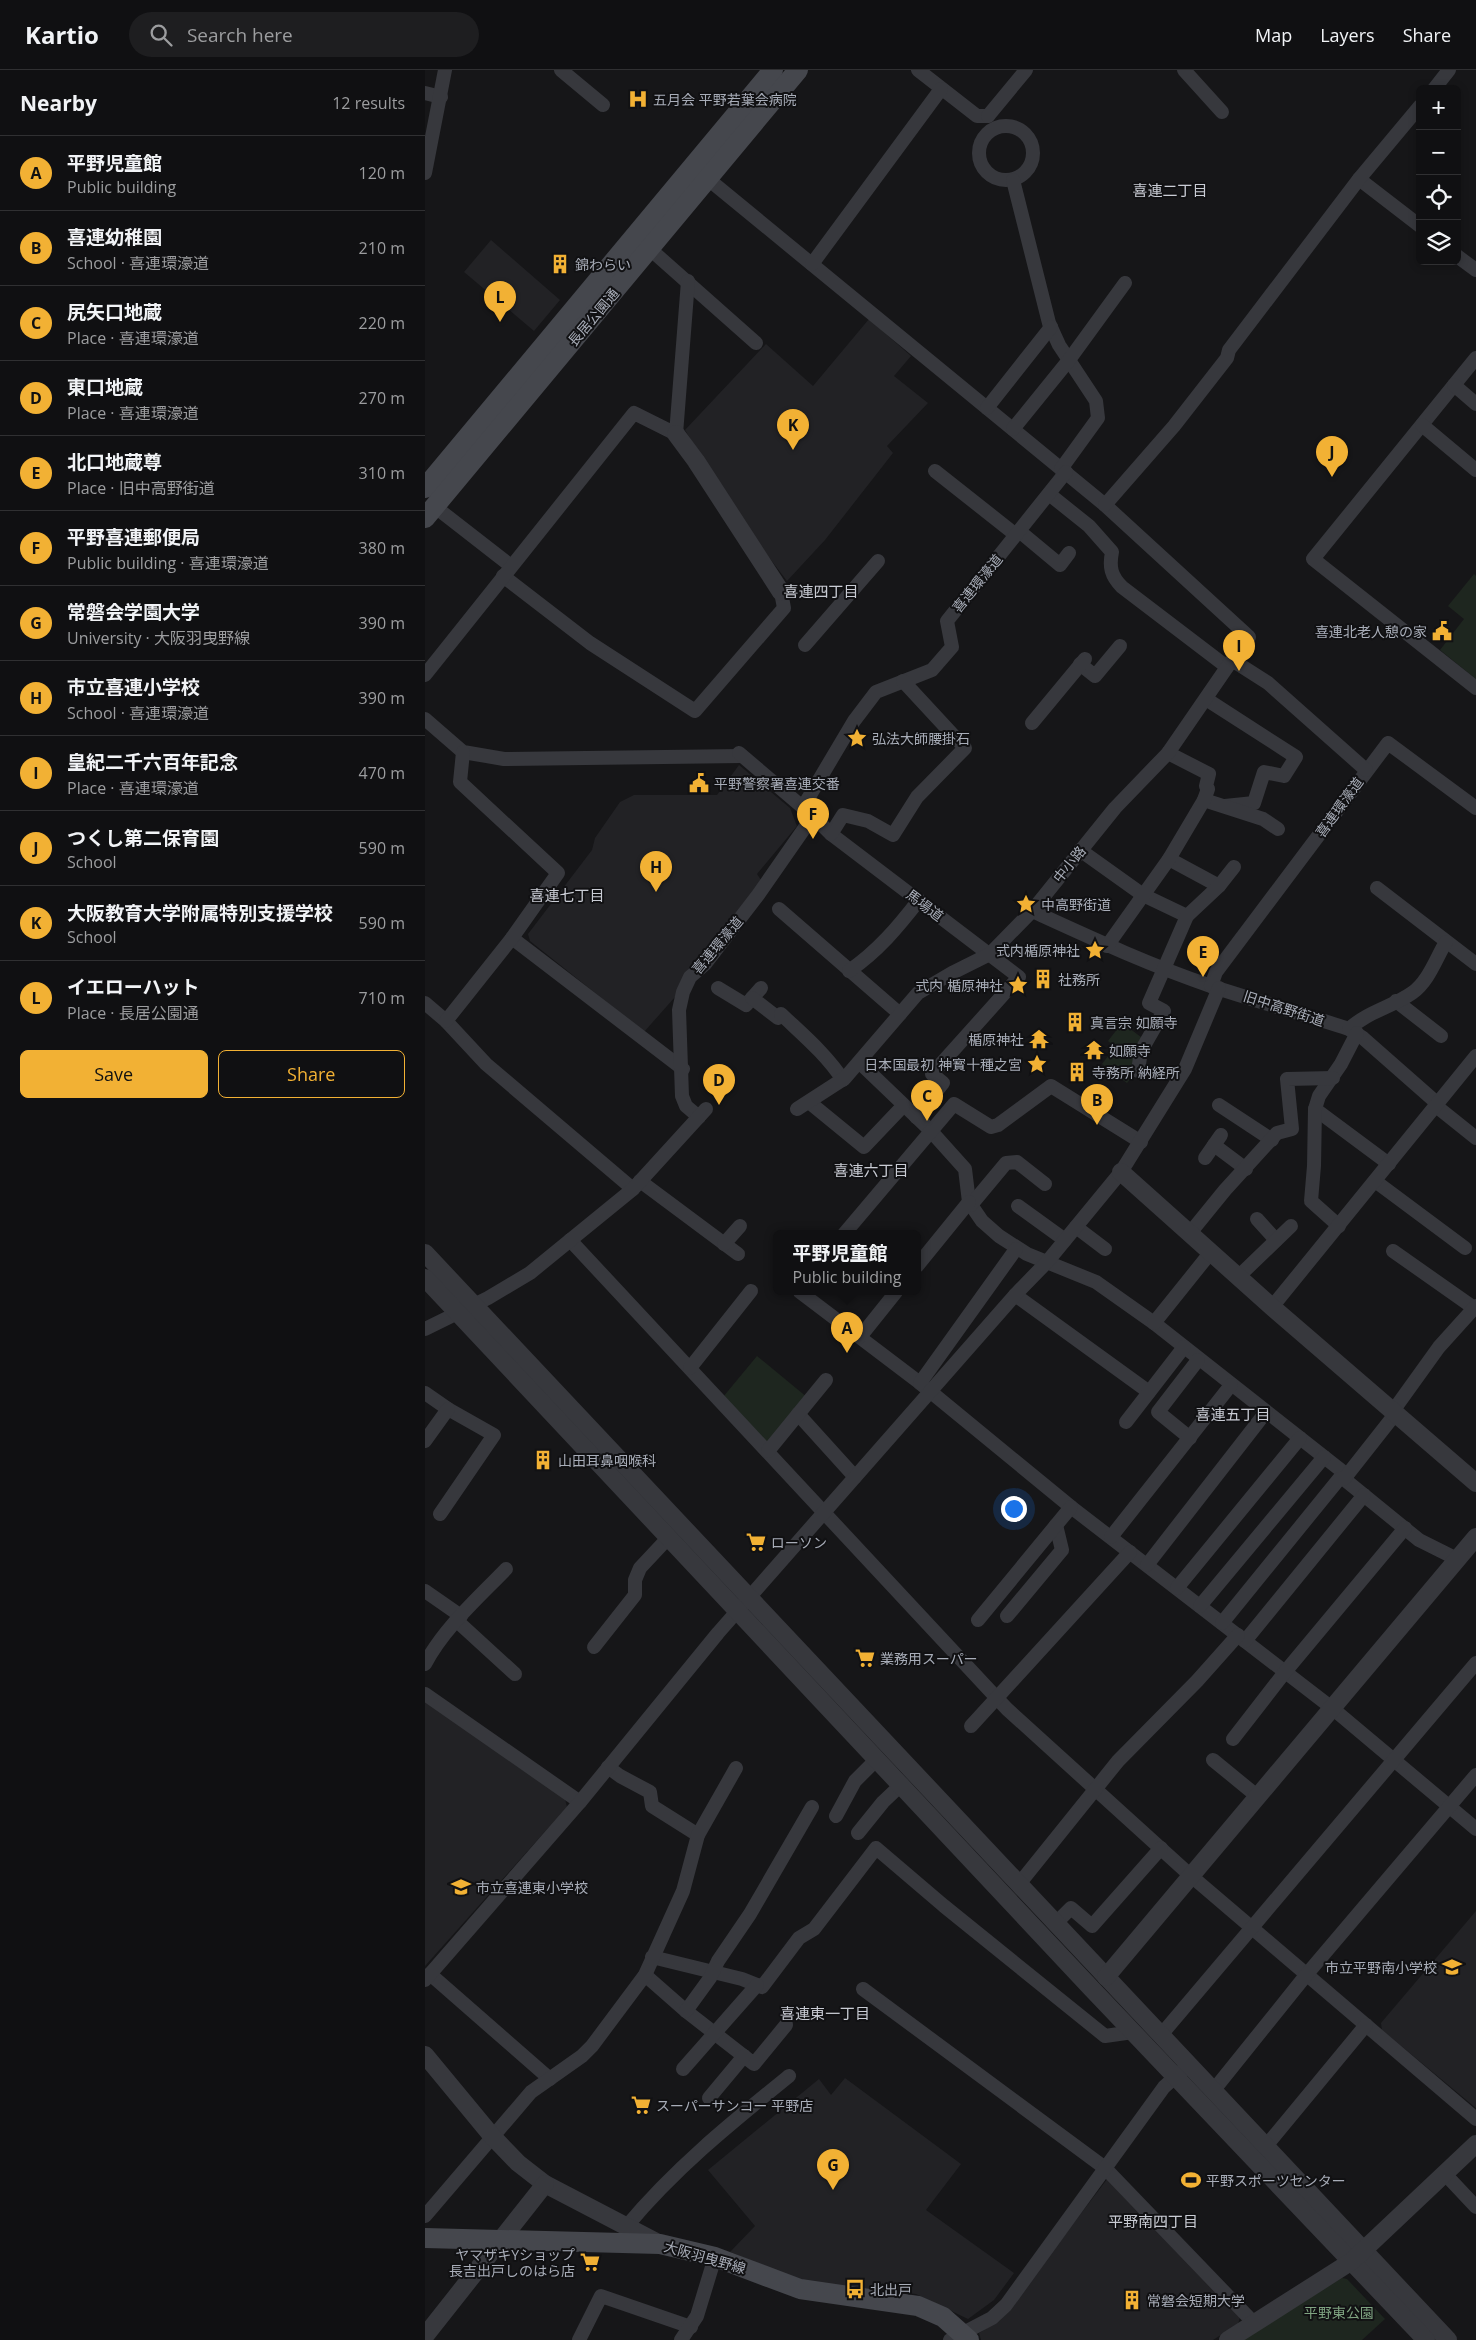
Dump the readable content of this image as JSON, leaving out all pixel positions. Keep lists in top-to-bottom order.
{
  "streets": {
    "main road": ["長居公園通", "大阪羽曳野線"],
    "street": [
      "喜連環濠道",
      "中小路",
      "馬場道",
      "旧中高野街道"
    ]
  },
  "crossings": [
    ["喜連環濠道", "中小路"],
    ["喜連環濠道", "馬場道"],
    ["喜連環濠道", "旧中高野街道"],
    ["中小路", "馬場道"],
    ["中小路", "旧中高野街道"]
  ],
  "districts": [
    "喜連二丁目",
    "喜連四丁目",
    "喜連七丁目",
    "喜連六丁目",
    "喜連五丁目",
    "喜連東一丁目",
    "平野南四丁目"
  ],
  "parks": ["平野東公園"],
  "places": {
    "hospital": ["五月会 平野若葉会病院"],
    "building": [
      "錦わらい",
      "社務所",
      "真言宗 如願寺",
      "寺務所 納経所",
      "山田耳鼻咽喉科",
      "常磐会短期大学"
    ],
    "public building": ["喜連北老人憩の家", "平野警察署喜連交番"],
    "place": [
      "弘法大師腰掛石",
      "中高野街道",
      "式内楯原神社",
      "式内 楯原神社",
      "日本国最初 神寳十種之宮"
    ],
    "temple": ["楯原神社", "如願寺"],
    "supermarket": [
      "ローソン",
      "業務用スーパー",
      "スーパーサンコー 平野店",
      "ヤマザキYショップ 長吉出戸しのはら店"
    ],
    "school or university": ["市立喜連東小学校", "市立平野南小学校"],
    "sports": ["平野スポーツセンター"],
    "bus stop": ["北出戸"]
  },
  "page": {
    "header": "Kartio",
    "search": "Search here",
    "nav": ["Map", "Layers", "Share"],
    "heading": ["Nearby", "12 results"],
    "map_buttons": ["+", "−"],
    "list": [
      {
        "mark": "A",
        "name": "平野児童館",
        "note": "Public building",
        "value": "120 m"
      },
      {
        "mark": "B",
        "name": "喜連幼稚園",
        "note": "School · 喜連環濠道",
        "value": "210 m"
      },
      {
        "mark": "C",
        "name": "尻矢口地蔵",
        "note": "Place · 喜連環濠道",
        "value": "220 m"
      },
      {
        "mark": "D",
        "name": "東口地蔵",
        "note": "Place · 喜連環濠道",
        "value": "270 m"
      },
      {
        "mark": "E",
        "name": "北口地蔵尊",
        "note": "Place · 旧中高野街道",
        "value": "310 m"
      },
      {
        "mark": "F",
        "name": "平野喜連郵便局",
        "note": "Public building · 喜連環濠道",
        "value": "380 m"
      },
      {
        "mark": "G",
        "name": "常磐会学園大学",
        "note": "University · 大阪羽曳野線",
        "value": "390 m"
      },
      {
        "mark": "H",
        "name": "市立喜連小学校",
        "note": "School · 喜連環濠道",
        "value": "390 m"
      },
      {
        "mark": "I",
        "name": "皇紀二千六百年記念",
        "note": "Place · 喜連環濠道",
        "value": "470 m"
      },
      {
        "mark": "J",
        "name": "つくし第二保育園",
        "note": "School",
        "value": "590 m"
      },
      {
        "mark": "K",
        "name": "大阪教育大学附属特別支援学校",
        "note": "School",
        "value": "590 m"
      },
      {
        "mark": "L",
        "name": "イエローハット",
        "note": "Place · 長居公園通",
        "value": "710 m"
      }
    ],
    "pins": [
      "L",
      "K",
      "J",
      "I",
      "F",
      "H",
      "E",
      "D",
      "C",
      "B",
      "A",
      "G"
    ],
    "buttons": ["Save", "Share"],
    "popup": ["平野児童館", "Public building"]
  }
}
